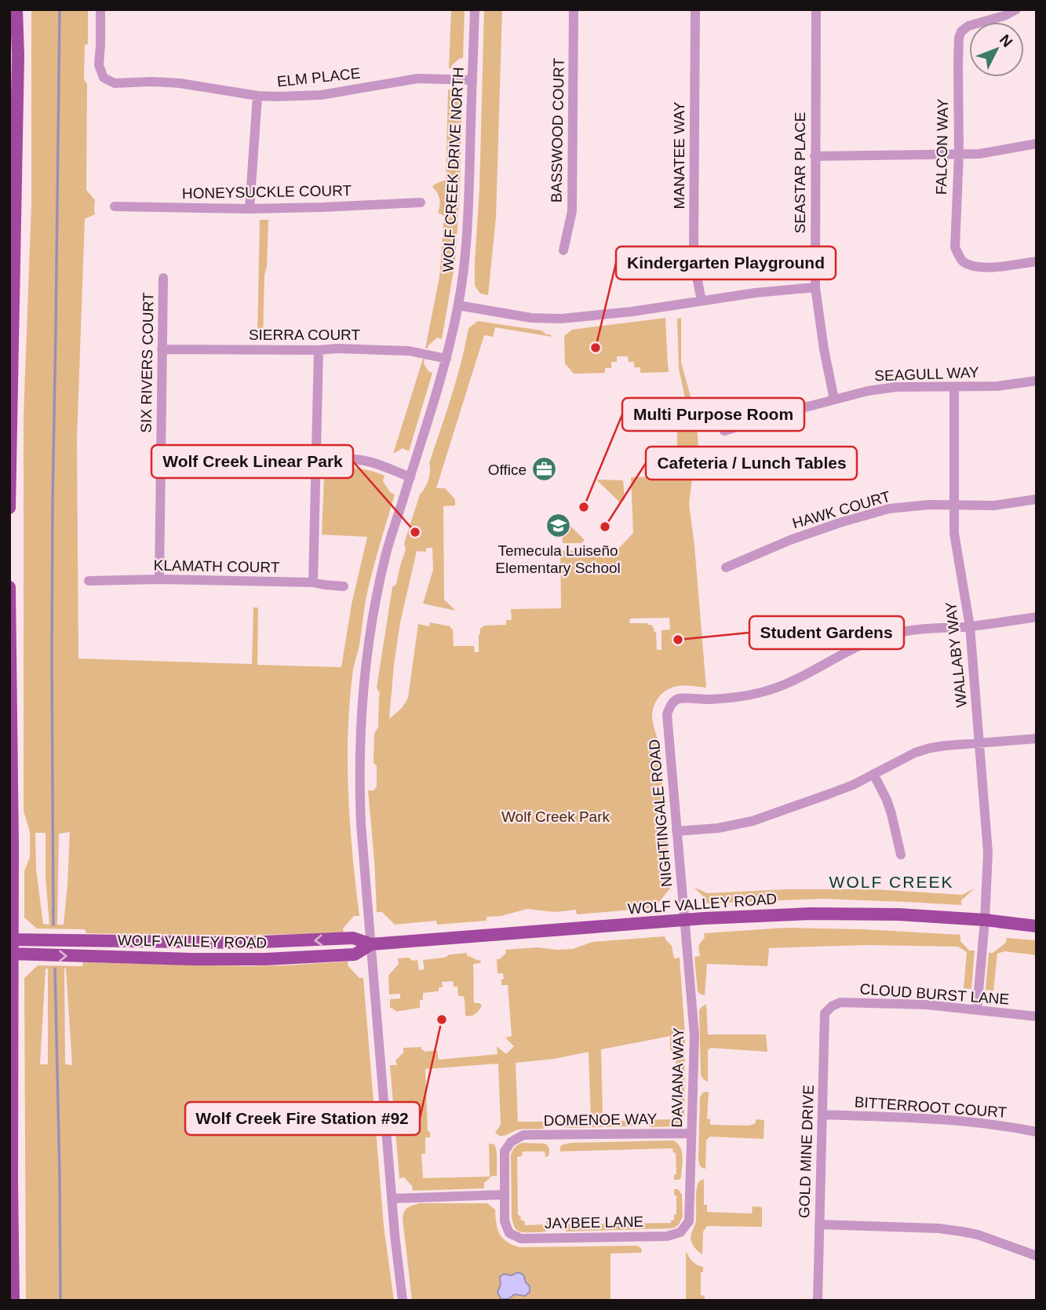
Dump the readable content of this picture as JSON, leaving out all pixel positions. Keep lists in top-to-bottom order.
{
  "streets": {
    "main road": ["WOLF VALLEY ROAD"],
    "street": [
      "ELM PLACE",
      "BASSWOOD COURT",
      "FALCON WAY",
      "MANATEE WAY",
      "WOLF CREEK DRIVE NORTH",
      "SEASTAR PLACE",
      "HONEYSUCKLE COURT",
      "SIERRA COURT",
      "SIX RIVERS COURT",
      "SEAGULL WAY",
      "HAWK COURT",
      "KLAMATH COURT",
      "WALLABY WAY",
      "NIGHTINGALE ROAD",
      "CLOUD BURST LANE",
      "DAVIANA WAY",
      "BITTERROOT COURT",
      "DOMENOE WAY",
      "GOLD MINE DRIVE",
      "JAYBEE LANE"
    ]
  },
  "crossings": [
    ["ELM PLACE", "WOLF CREEK DRIVE NORTH"],
    ["WOLF CREEK DRIVE NORTH", "SIERRA COURT"],
    ["WOLF CREEK DRIVE NORTH", "WOLF VALLEY ROAD"],
    ["SEASTAR PLACE", "SEAGULL WAY"],
    ["SIERRA COURT", "SIX RIVERS COURT"],
    ["SIX RIVERS COURT", "KLAMATH COURT"],
    ["SEAGULL WAY", "WALLABY WAY"],
    ["HAWK COURT", "WALLABY WAY"],
    ["WALLABY WAY", "NIGHTINGALE ROAD"],
    ["WALLABY WAY", "WOLF VALLEY ROAD"],
    ["WALLABY WAY", "CLOUD BURST LANE"],
    ["NIGHTINGALE ROAD", "WOLF VALLEY ROAD"],
    ["NIGHTINGALE ROAD", "DAVIANA WAY"],
    ["WOLF VALLEY ROAD", "DAVIANA WAY"],
    ["CLOUD BURST LANE", "GOLD MINE DRIVE"],
    ["DAVIANA WAY", "DOMENOE WAY"],
    ["DAVIANA WAY", "JAYBEE LANE"],
    ["BITTERROOT COURT", "GOLD MINE DRIVE"],
    ["DOMENOE WAY", "JAYBEE LANE"]
  ],
  "districts": ["WOLF CREEK"],
  "parks": ["Wolf Creek Park"],
  "places": {
    "other": [
      "Kindergarten Playground",
      "Multi Purpose Room",
      "Cafeteria / Lunch Tables",
      "Wolf Creek Linear Park",
      "Student Gardens",
      "Wolf Creek Fire Station #92"
    ],
    "office": ["Office"],
    "school or university": ["Temecula Luiseño Elementary School"]
  },
  "north": "top right"
}
